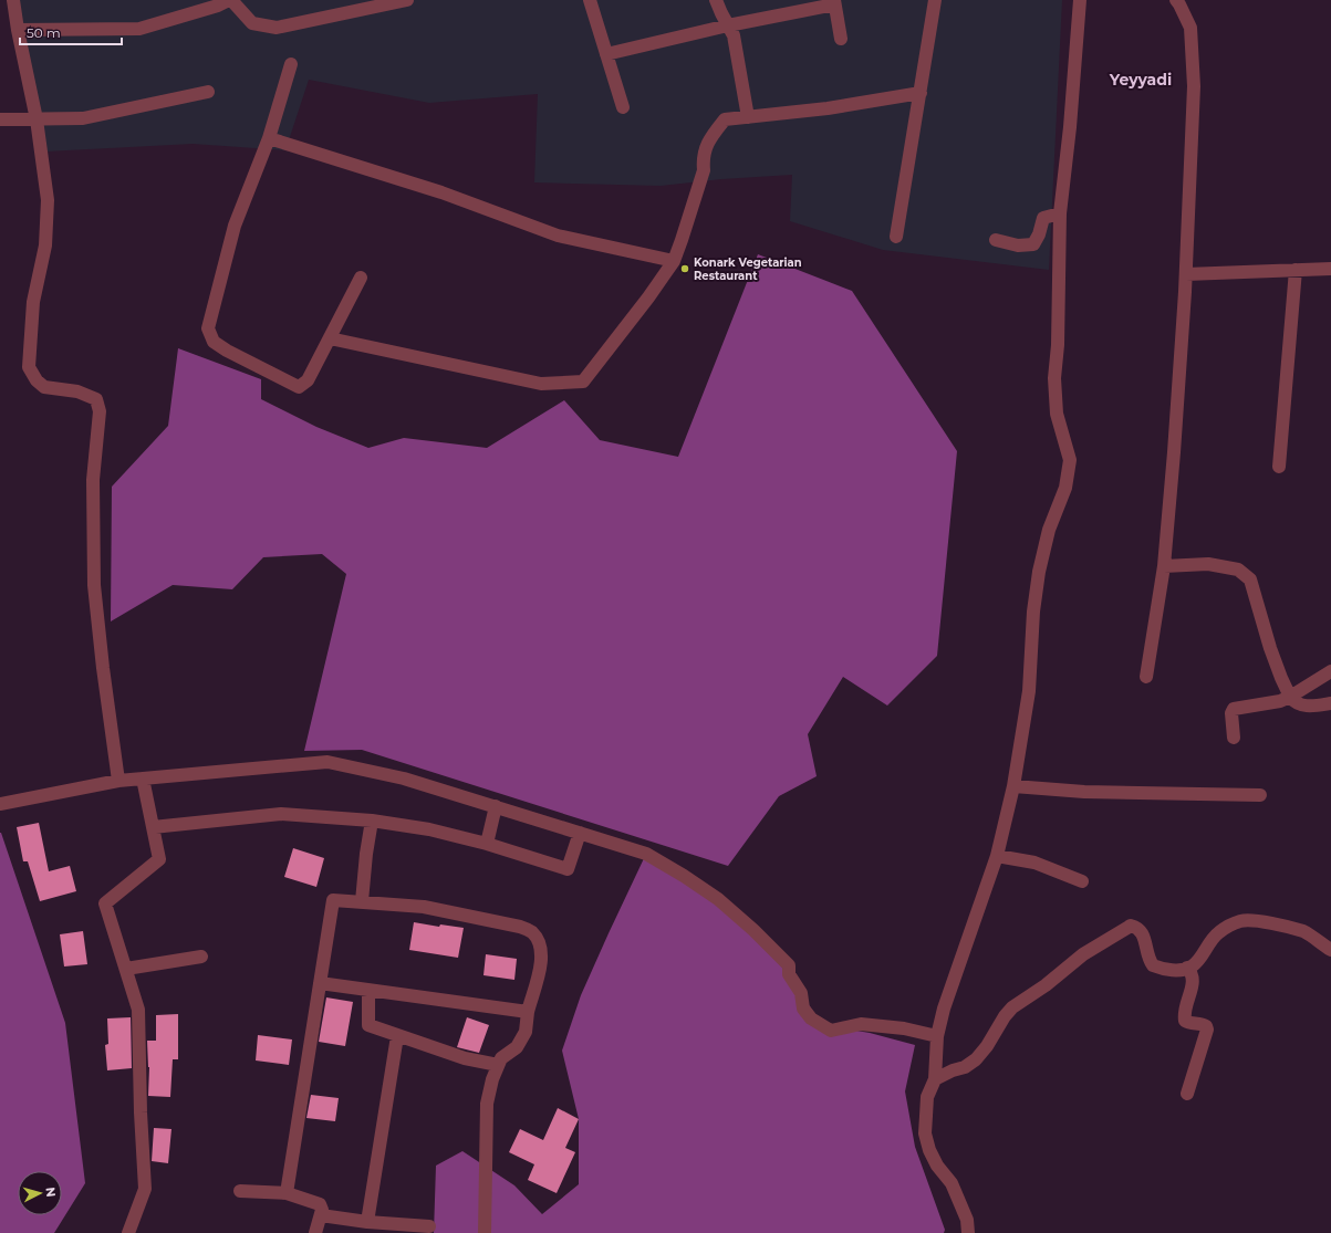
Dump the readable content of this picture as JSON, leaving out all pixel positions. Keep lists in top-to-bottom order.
{
  "districts": ["Yeyyadi"],
  "places": ["Konark Vegetarian Restaurant"],
  "scale_bar": "50 m",
  "north": "right"
}
